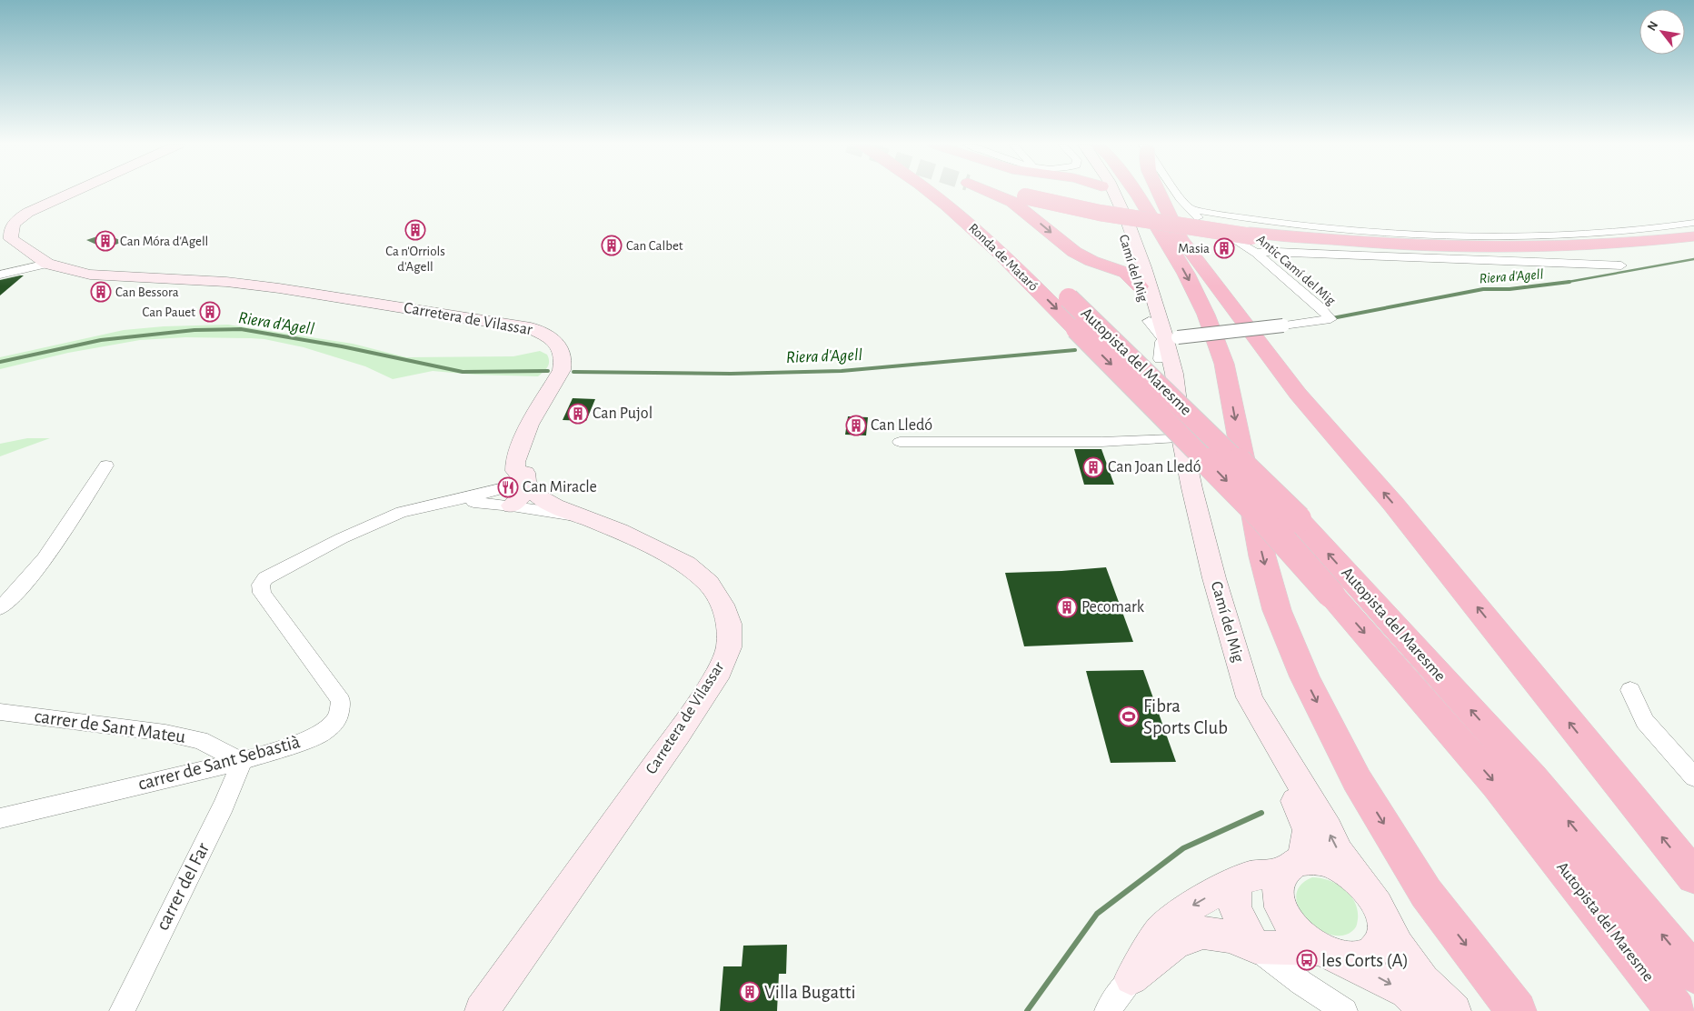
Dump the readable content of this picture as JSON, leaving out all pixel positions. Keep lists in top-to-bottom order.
{
  "streets": {
    "highway": ["Ronda de Mataró", "Autopista del Maresme"],
    "street": [
      "Camí del Mig",
      "Antic Camí del Mig",
      "Carretera de Vilassar",
      "carrer de Sant Mateu",
      "carrer de Sant Sebastià",
      "carrer del Far"
    ]
  },
  "crossings": [
    ["Ronda de Mataró", "Autopista del Maresme"],
    ["Camí del Mig", "Antic Camí del Mig"],
    ["Carretera de Vilassar", "carrer de Sant Sebastià"],
    ["carrer de Sant Mateu", "carrer de Sant Sebastià"],
    ["carrer de Sant Mateu", "carrer del Far"],
    ["carrer de Sant Sebastià", "carrer del Far"]
  ],
  "water": ["Riera d'Agell"],
  "places": {
    "building": [
      "Ca n'Orriols d'Agell",
      "Can Móra d'Agell",
      "Can Calbet",
      "Masia",
      "Can Bessora",
      "Can Pauet",
      "Can Pujol",
      "Can Lledó",
      "Can Joan Lledó",
      "Pecomark",
      "Villa Bugatti"
    ],
    "restaurant": ["Can Miracle"],
    "sports": ["Fibra Sports Club"],
    "bus stop": ["les Corts (A)"]
  },
  "north": "top left"
}
